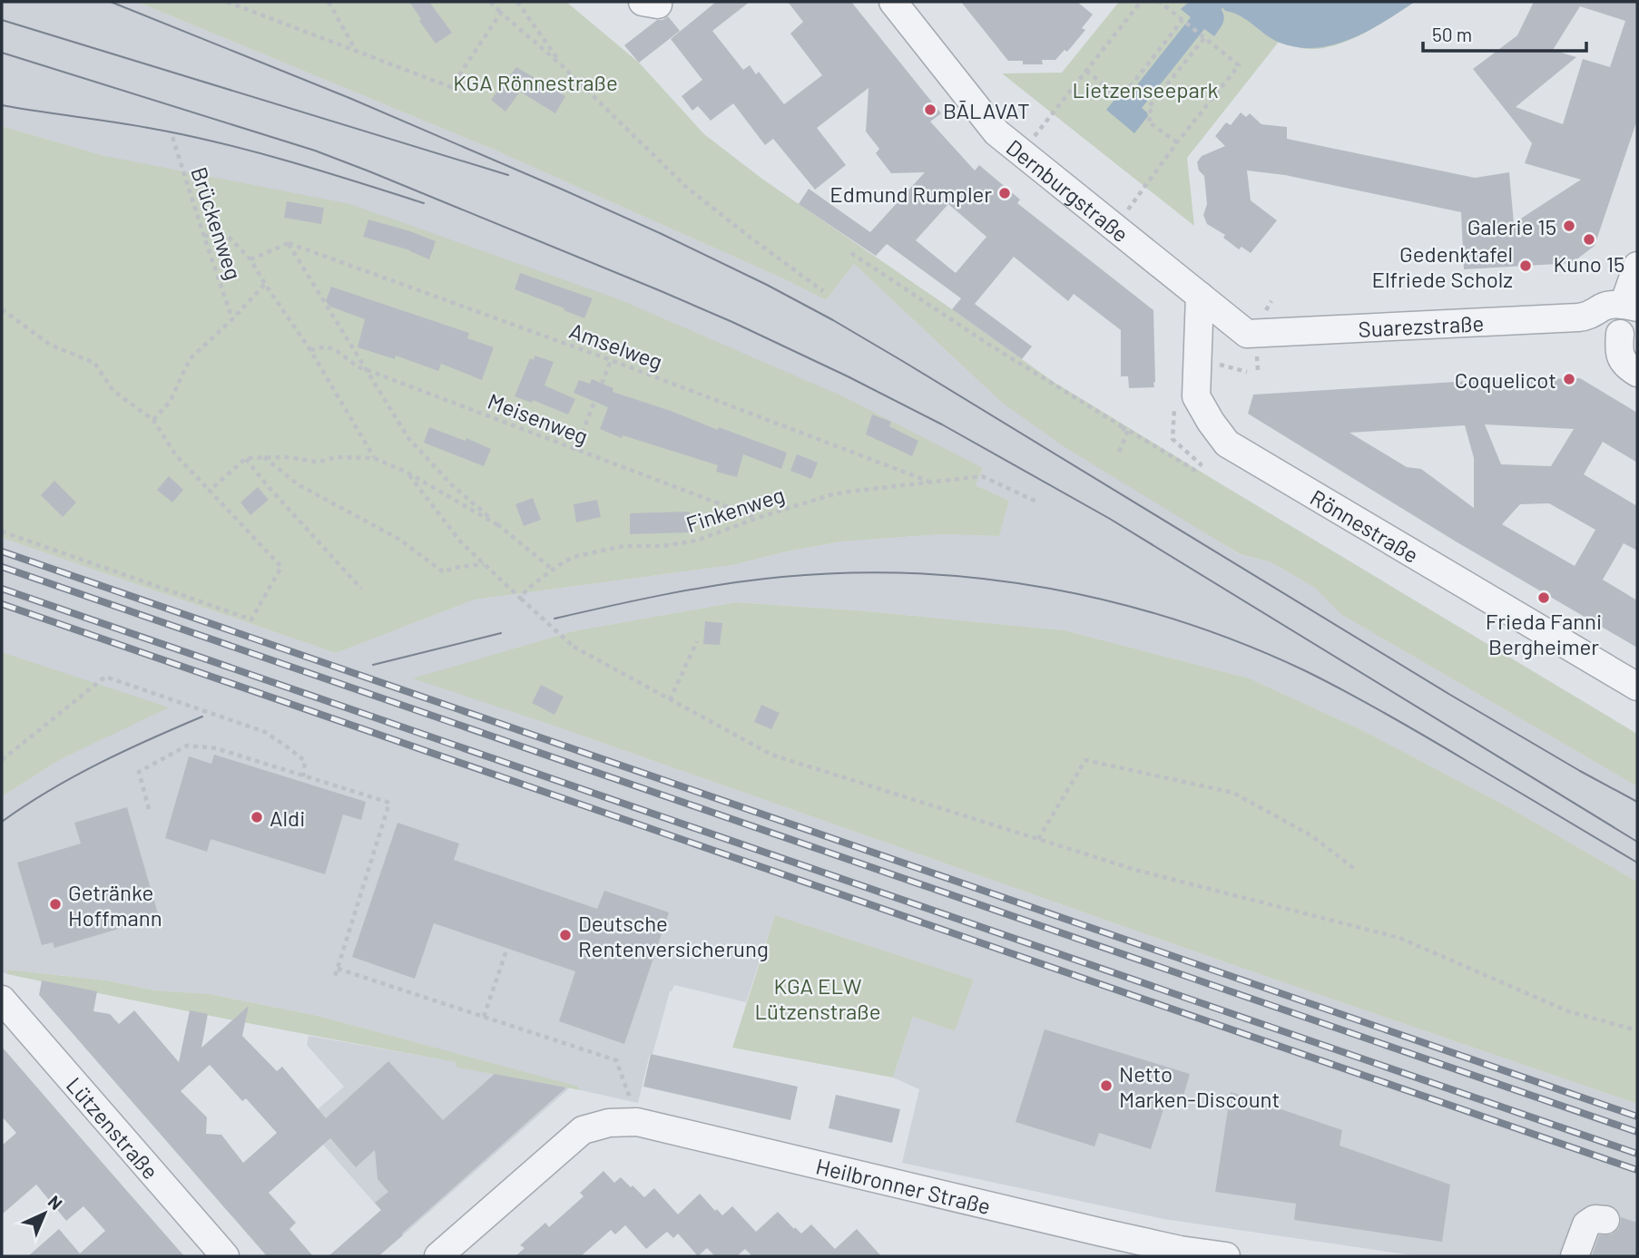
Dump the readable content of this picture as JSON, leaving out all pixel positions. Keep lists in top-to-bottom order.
{
  "streets": {
    "street": [
      "Dernburgstraße",
      "Suarezstraße",
      "Rönnestraße",
      "Lützenstraße",
      "Heilbronner Straße"
    ],
    "path": [
      "Brückenweg",
      "Amselweg",
      "Meisenweg",
      "Finkenweg"
    ]
  },
  "crossings": [
    ["Dernburgstraße", "Suarezstraße"],
    ["Dernburgstraße", "Rönnestraße"],
    ["Suarezstraße", "Rönnestraße"],
    ["Amselweg", "Finkenweg"],
    ["Meisenweg", "Finkenweg"]
  ],
  "parks": ["KGA Rönnestraße", "Lietzenseepark", "KGA ELW Lützenstraße"],
  "places": [
    "BĀLAVAT",
    "Edmund Rumpler",
    "Galerie 15",
    "Kuno 15",
    "Gedenktafel Elfriede Scholz",
    "Coquelicot",
    "Frieda Fanni Bergheimer",
    "Aldi",
    "Getränke Hoffmann",
    "Deutsche Rentenversicherung",
    "Netto Marken-Discount"
  ],
  "scale_bar": "50 m",
  "north": "top right"
}
